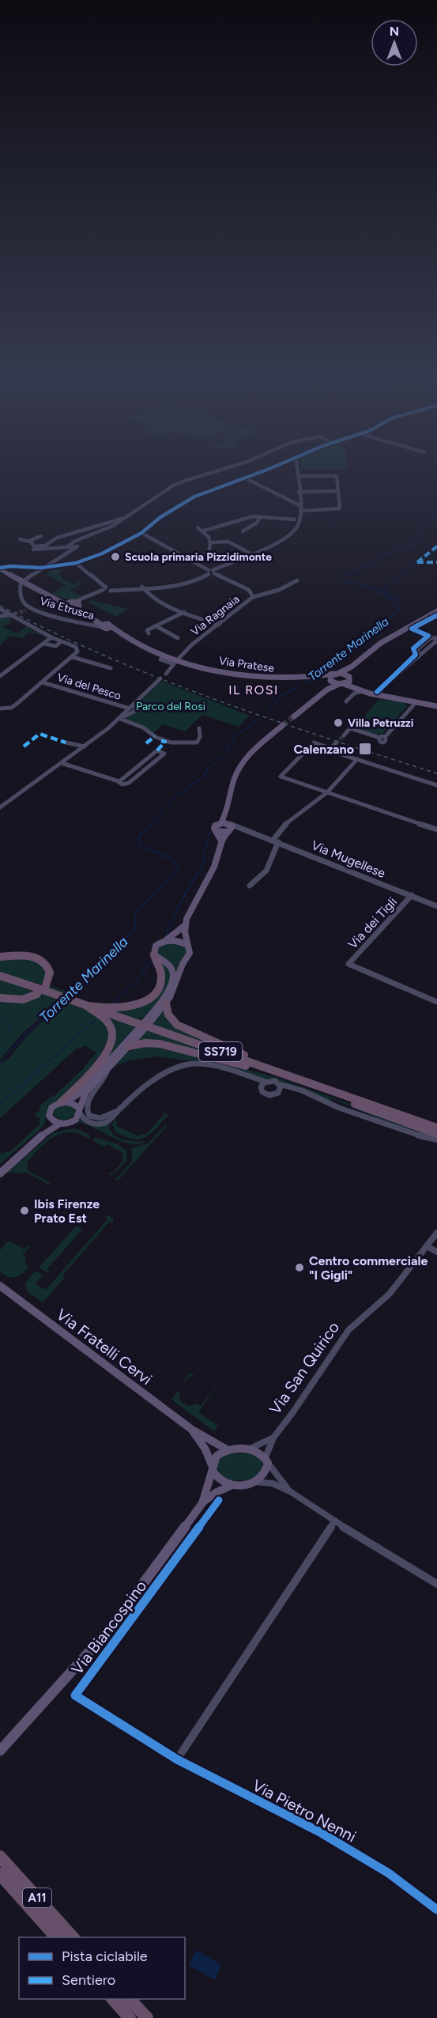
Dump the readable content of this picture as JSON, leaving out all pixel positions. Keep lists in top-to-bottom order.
{
  "streets": {
    "highway": ["SS719", "A11"],
    "main road": ["Via Pratese", "Via Fratelli Cervi", "Via San Quirico"],
    "street": [
      "Via Etrusca",
      "Via Ragnaia",
      "Via del Pesco",
      "Via Mugellese",
      "Via dei Tigli",
      "Via Biancospino",
      "Via Pietro Nenni"
    ]
  },
  "crossings": [
    ["Via Etrusca", "Via Pratese"],
    ["Via Ragnaia", "Via Pratese"],
    ["Via Mugellese", "Via dei Tigli"],
    ["Via Fratelli Cervi", "Via San Quirico"],
    ["Via Biancospino", "Via Pietro Nenni"]
  ],
  "districts": ["IL ROSI"],
  "water": ["Torrente Marinella"],
  "parks": ["Parco del Rosi"],
  "places": {
    "other": [
      "Scuola primaria Pizzidimonte",
      "Villa Petruzzi",
      "Ibis Firenze Prato Est",
      "Centro commerciale \"I Gigli\""
    ],
    "transit": ["Calenzano"]
  },
  "legend": ["Pista ciclabile", "Sentiero"],
  "north": "top"
}
